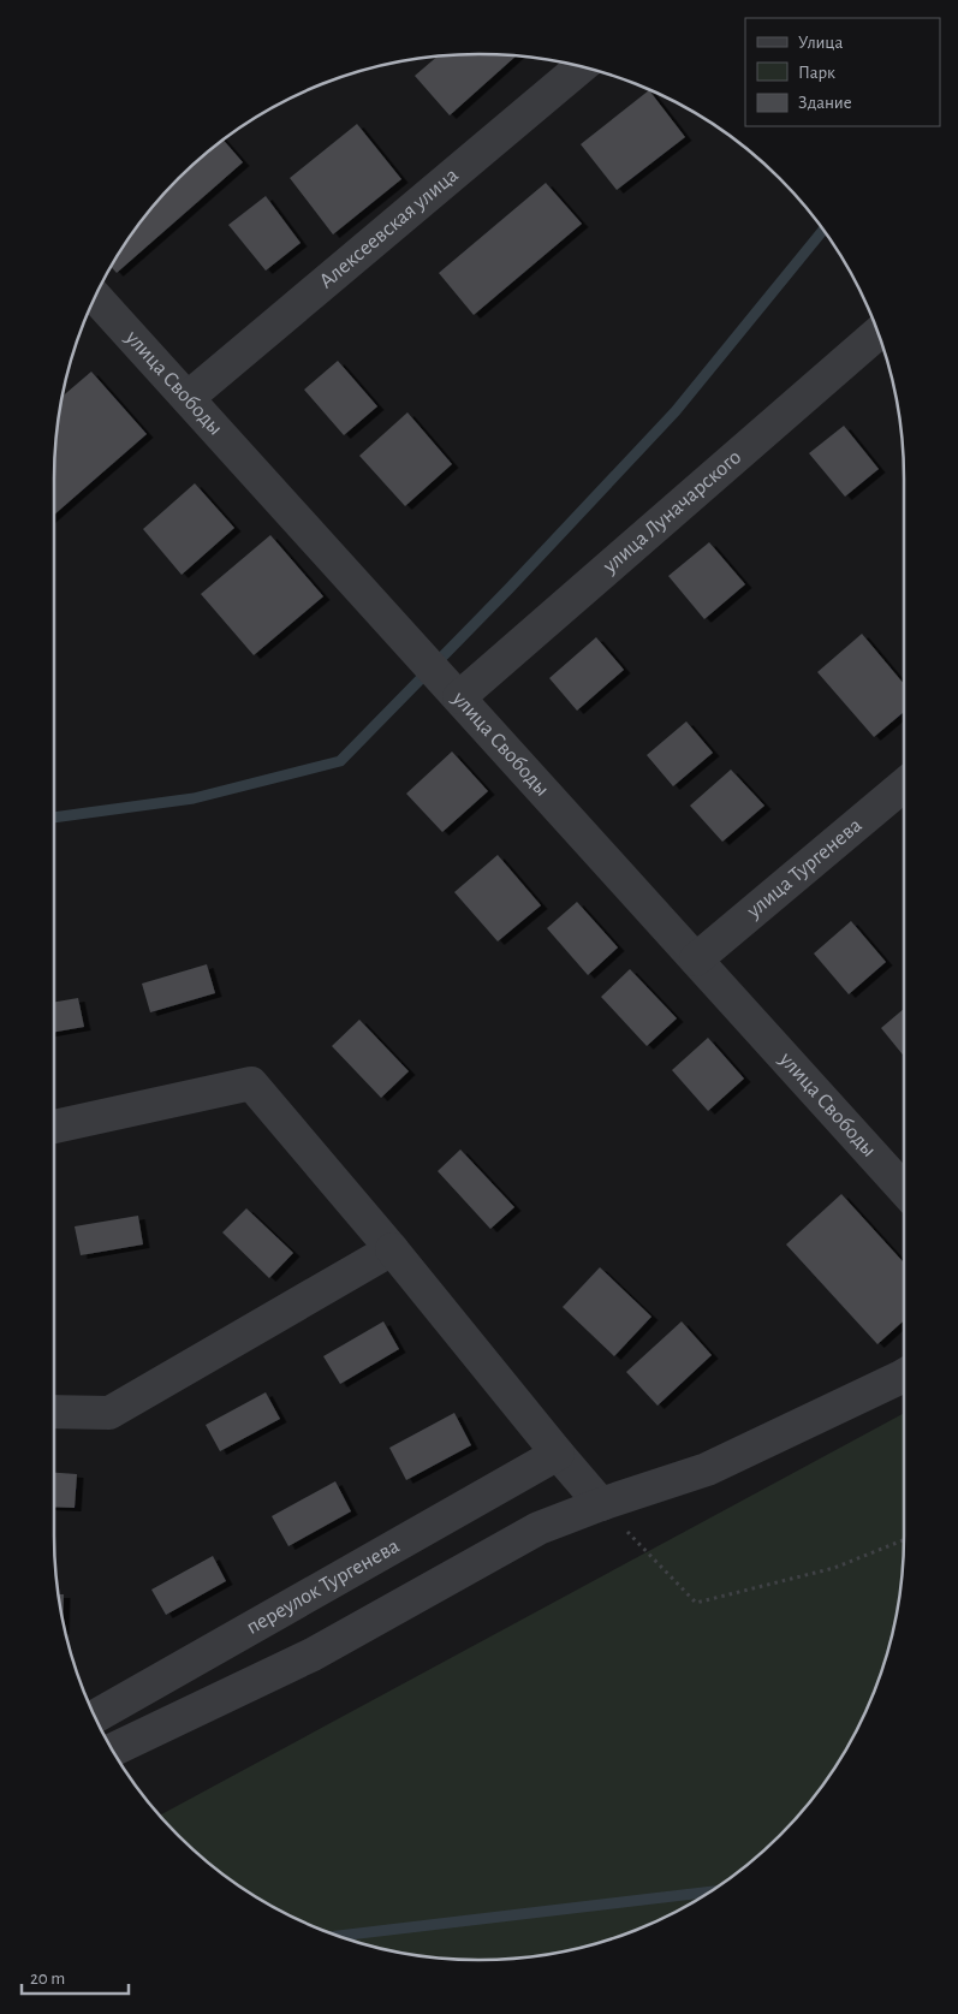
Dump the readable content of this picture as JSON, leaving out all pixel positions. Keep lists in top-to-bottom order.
{
  "streets": {
    "street": [
      "Алексеевская улица",
      "улица Свободы",
      "улица Луначарского",
      "улица Тургенева",
      "переулок Тургенева"
    ]
  },
  "crossings": [
    ["Алексеевская улица", "улица Свободы"],
    ["улица Свободы", "улица Луначарского"],
    ["улица Свободы", "улица Тургенева"]
  ],
  "legend": ["Улица", "Парк", "Здание"],
  "scale_bar": "20 m"
}
